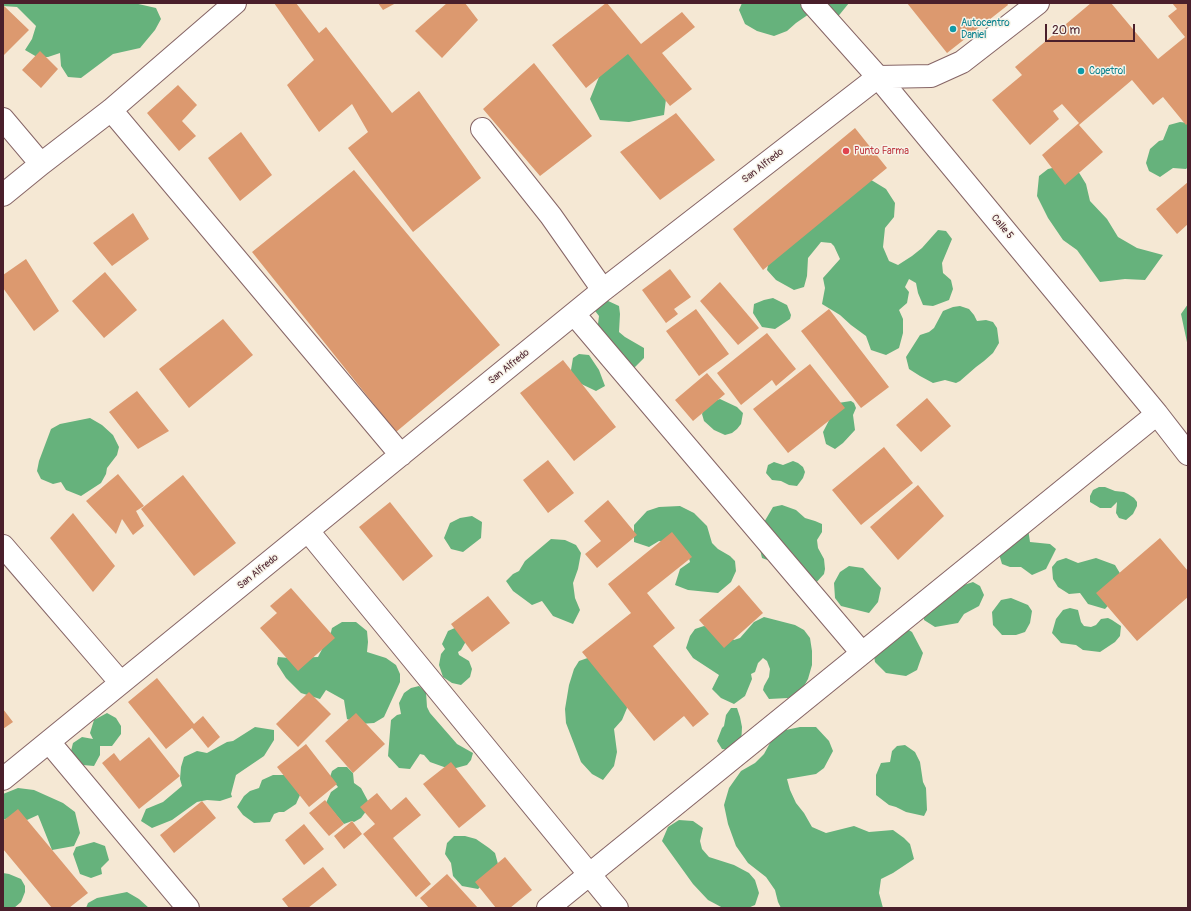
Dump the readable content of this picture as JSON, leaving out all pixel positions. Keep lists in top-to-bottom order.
{
  "streets": {
    "street": ["San Alfredo", "Calle 5"]
  },
  "crossings": [
    ["San Alfredo", "Calle 5"]
  ],
  "places": ["Autocentro Daniel", "Copetrol", "Punto Farma"],
  "scale_bar": "20 m"
}
